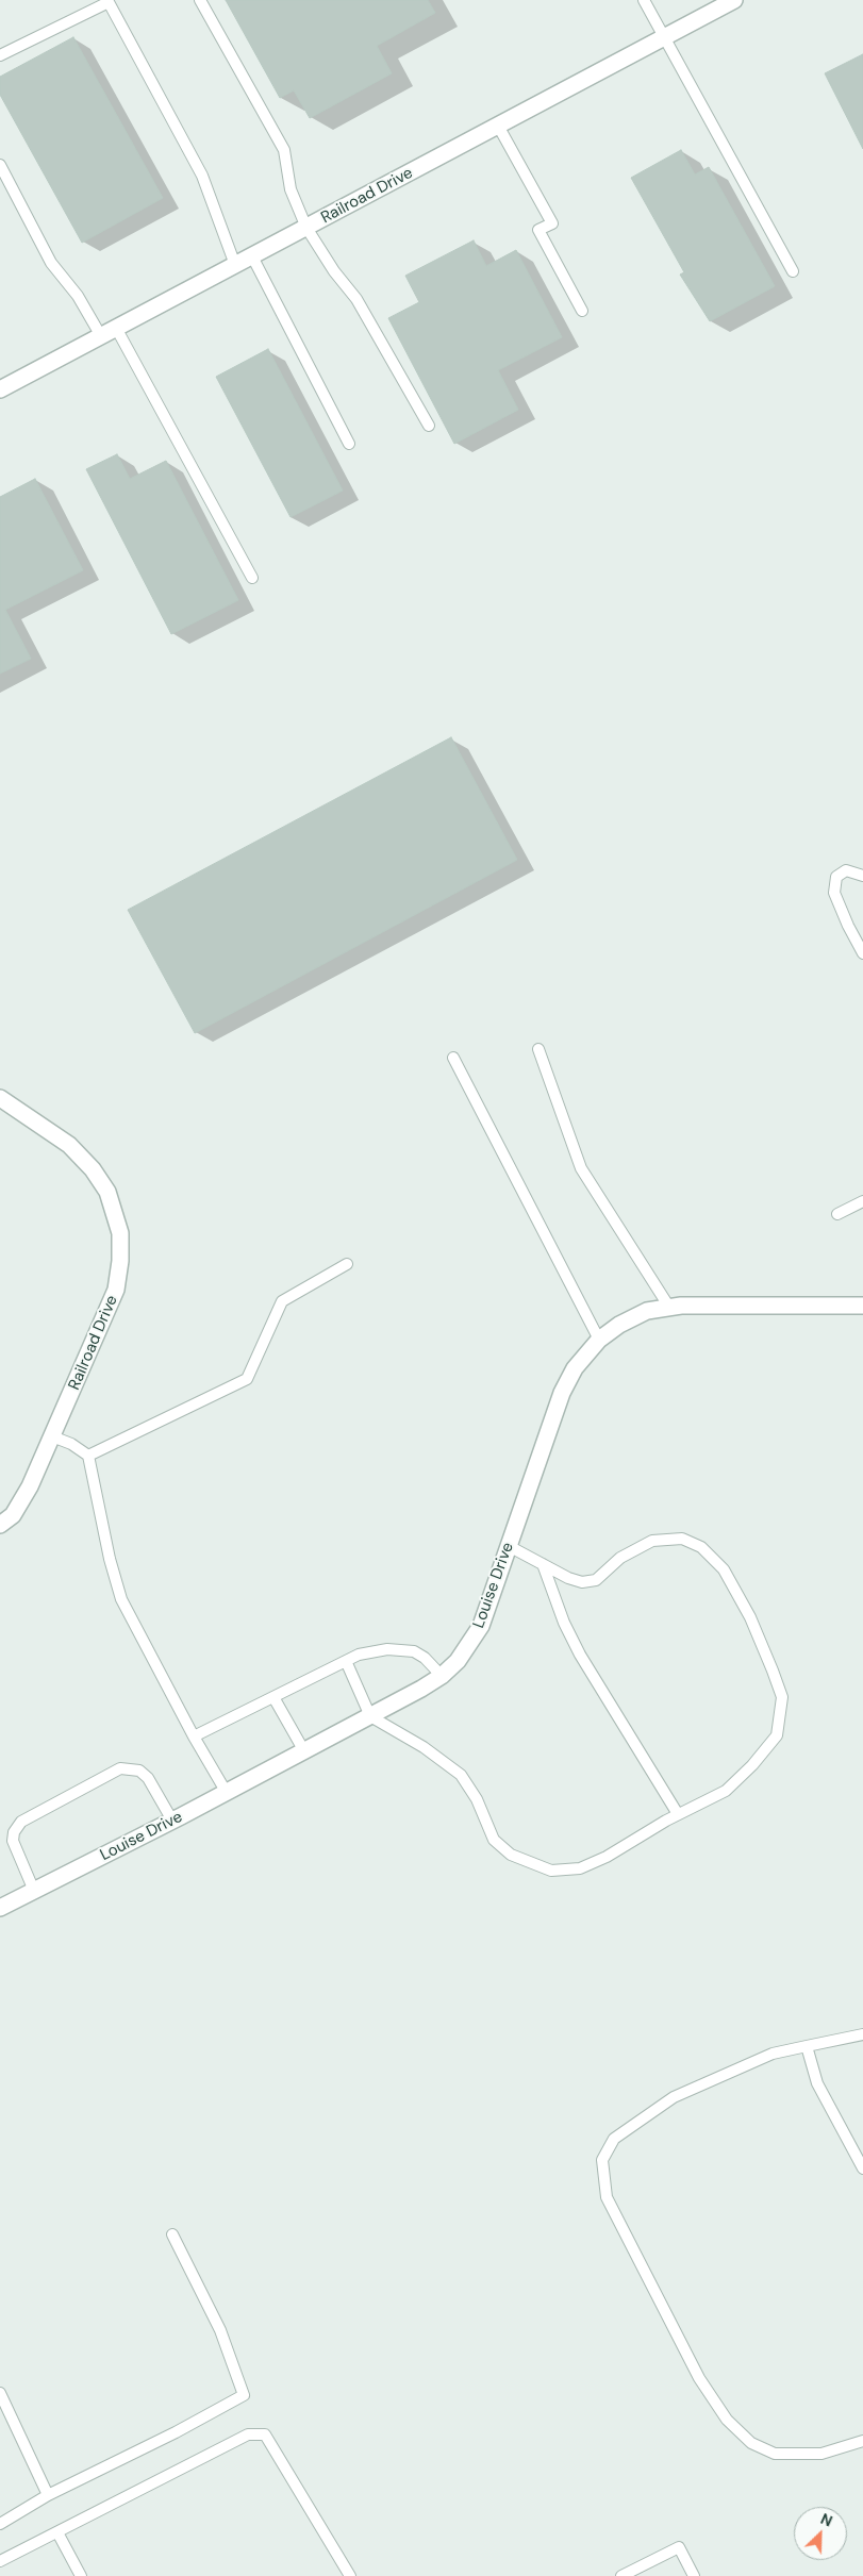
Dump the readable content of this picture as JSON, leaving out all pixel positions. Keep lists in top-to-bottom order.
{
  "streets": {
    "street": ["Railroad Drive", "Louise Drive"]
  },
  "north": "top right"
}
